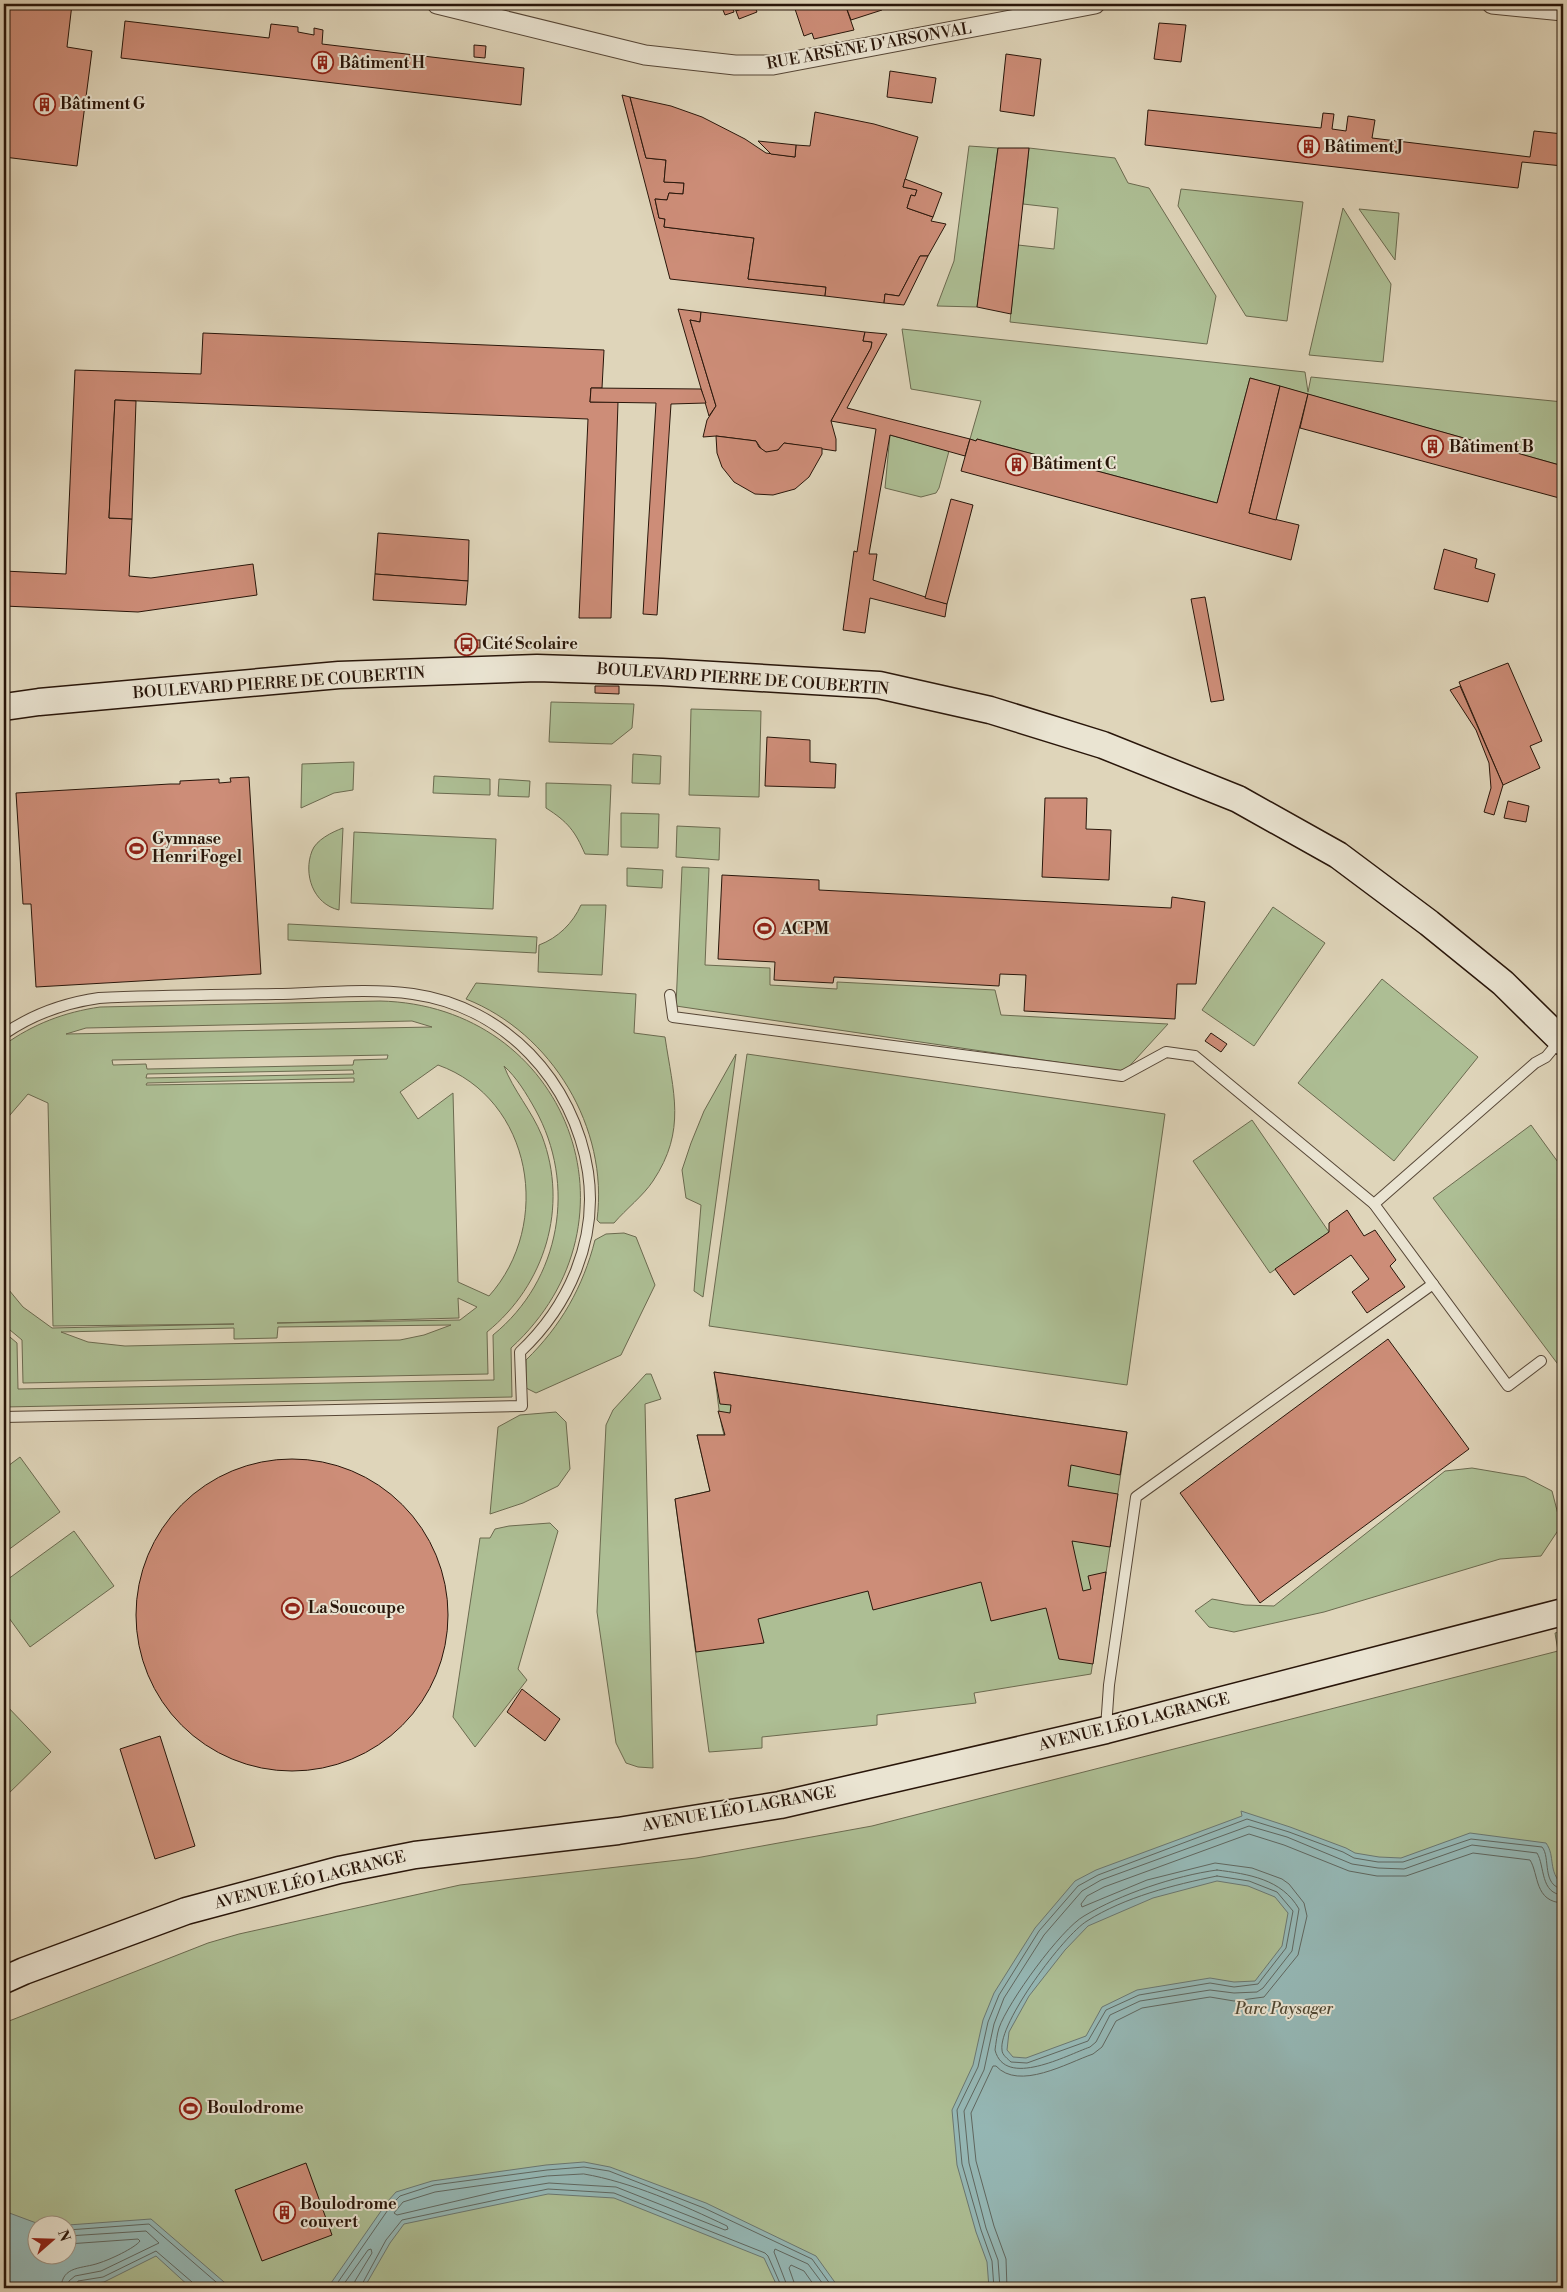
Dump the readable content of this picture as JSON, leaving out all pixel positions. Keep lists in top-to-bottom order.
{
  "streets": {
    "street": ["RUE ARSÈNE D'ARSONVAL", "BOULEVARD PIERRE DE COUBERTIN", "AVENUE LÉO LAGRANGE"]
  },
  "parks": ["Parc Paysager"],
  "places": {
    "building": [
      "Bâtiment H",
      "Bâtiment G",
      "Bâtiment J",
      "Bâtiment B",
      "Bâtiment C",
      "Boulodrome couvert"
    ],
    "bus stop": ["Cité Scolaire"],
    "sports": [
      "Gymnase Henri Fogel",
      "ACPM",
      "La Soucoupe",
      "Boulodrome"
    ]
  },
  "north": "right"
}
